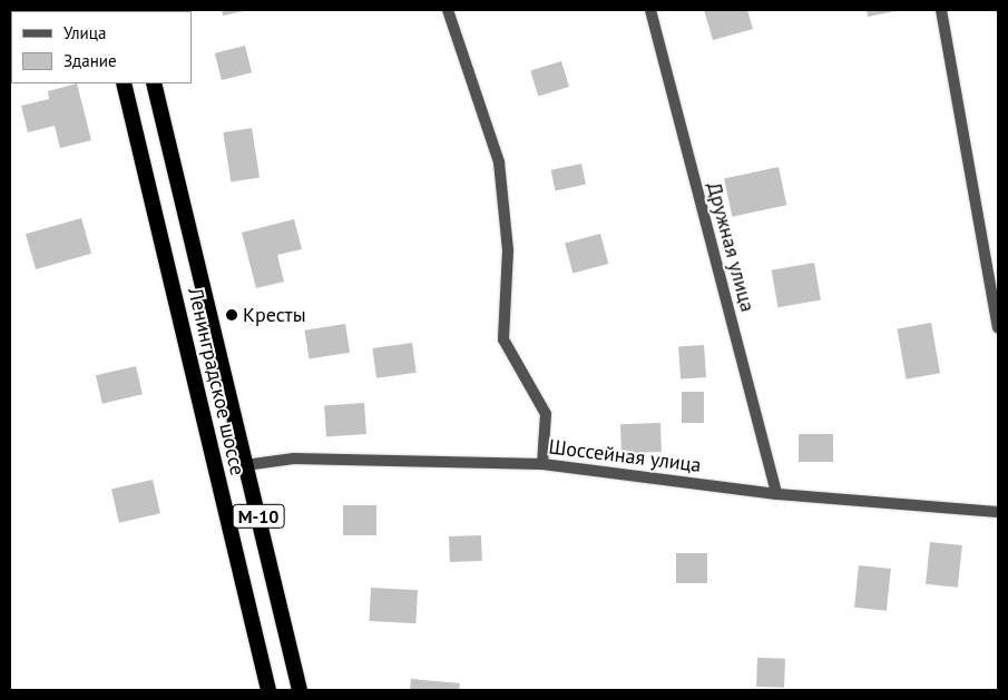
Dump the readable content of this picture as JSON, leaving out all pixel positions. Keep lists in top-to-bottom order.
{
  "streets": {
    "highway": ["Ленинградское шоссе", "М-10"],
    "street": ["Дружная улица", "Шоссейная улица"]
  },
  "crossings": [
    ["Дружная улица", "Шоссейная улица"],
    ["Ленинградское шоссе", "Шоссейная улица"]
  ],
  "places": ["Кресты"],
  "legend": ["Улица", "Здание"]
}
